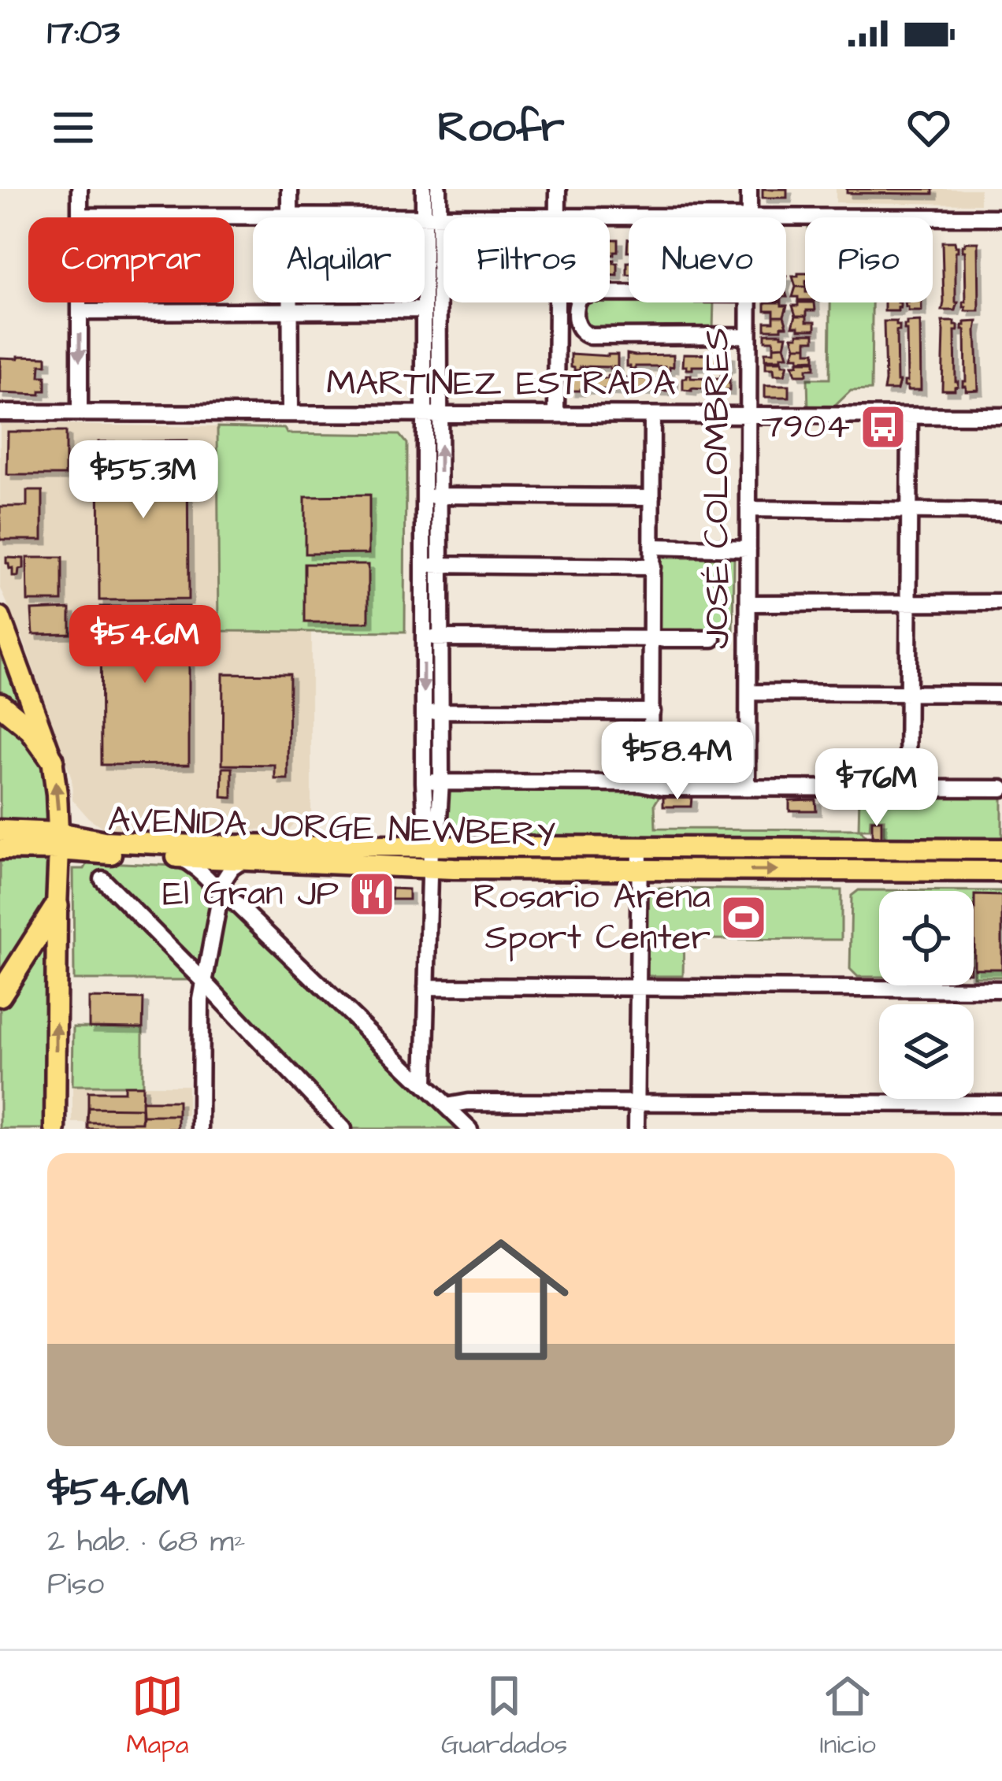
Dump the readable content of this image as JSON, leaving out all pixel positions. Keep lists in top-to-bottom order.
{
  "streets": {
    "main road": ["AVENIDA JORGE NEWBERY"],
    "street": ["MARTINEZ ESTRADA", "JOSÉ COLOMBRES"]
  },
  "crossings": [
    ["MARTINEZ ESTRADA", "JOSÉ COLOMBRES"]
  ],
  "places": {
    "bus stop": ["7904"],
    "restaurant": ["El Gran JP"],
    "sports": ["Rosario Arena Sport Center"]
  },
  "page": {
    "status": "17:03",
    "header": "Roofr",
    "chip": [
      "Comprar",
      "Alquilar",
      "Filtros",
      "Nuevo",
      "Piso"
    ],
    "price": [
      "$55.3M",
      "$54.6M",
      "$58.4M",
      "$76M"
    ],
    "list": [
      {
        "name": "$54.6M",
        "note": "2 hab. · 68 m² · Piso"
      }
    ],
    "tabs": ["Mapa", "Guardados", "Inicio"]
  }
}
